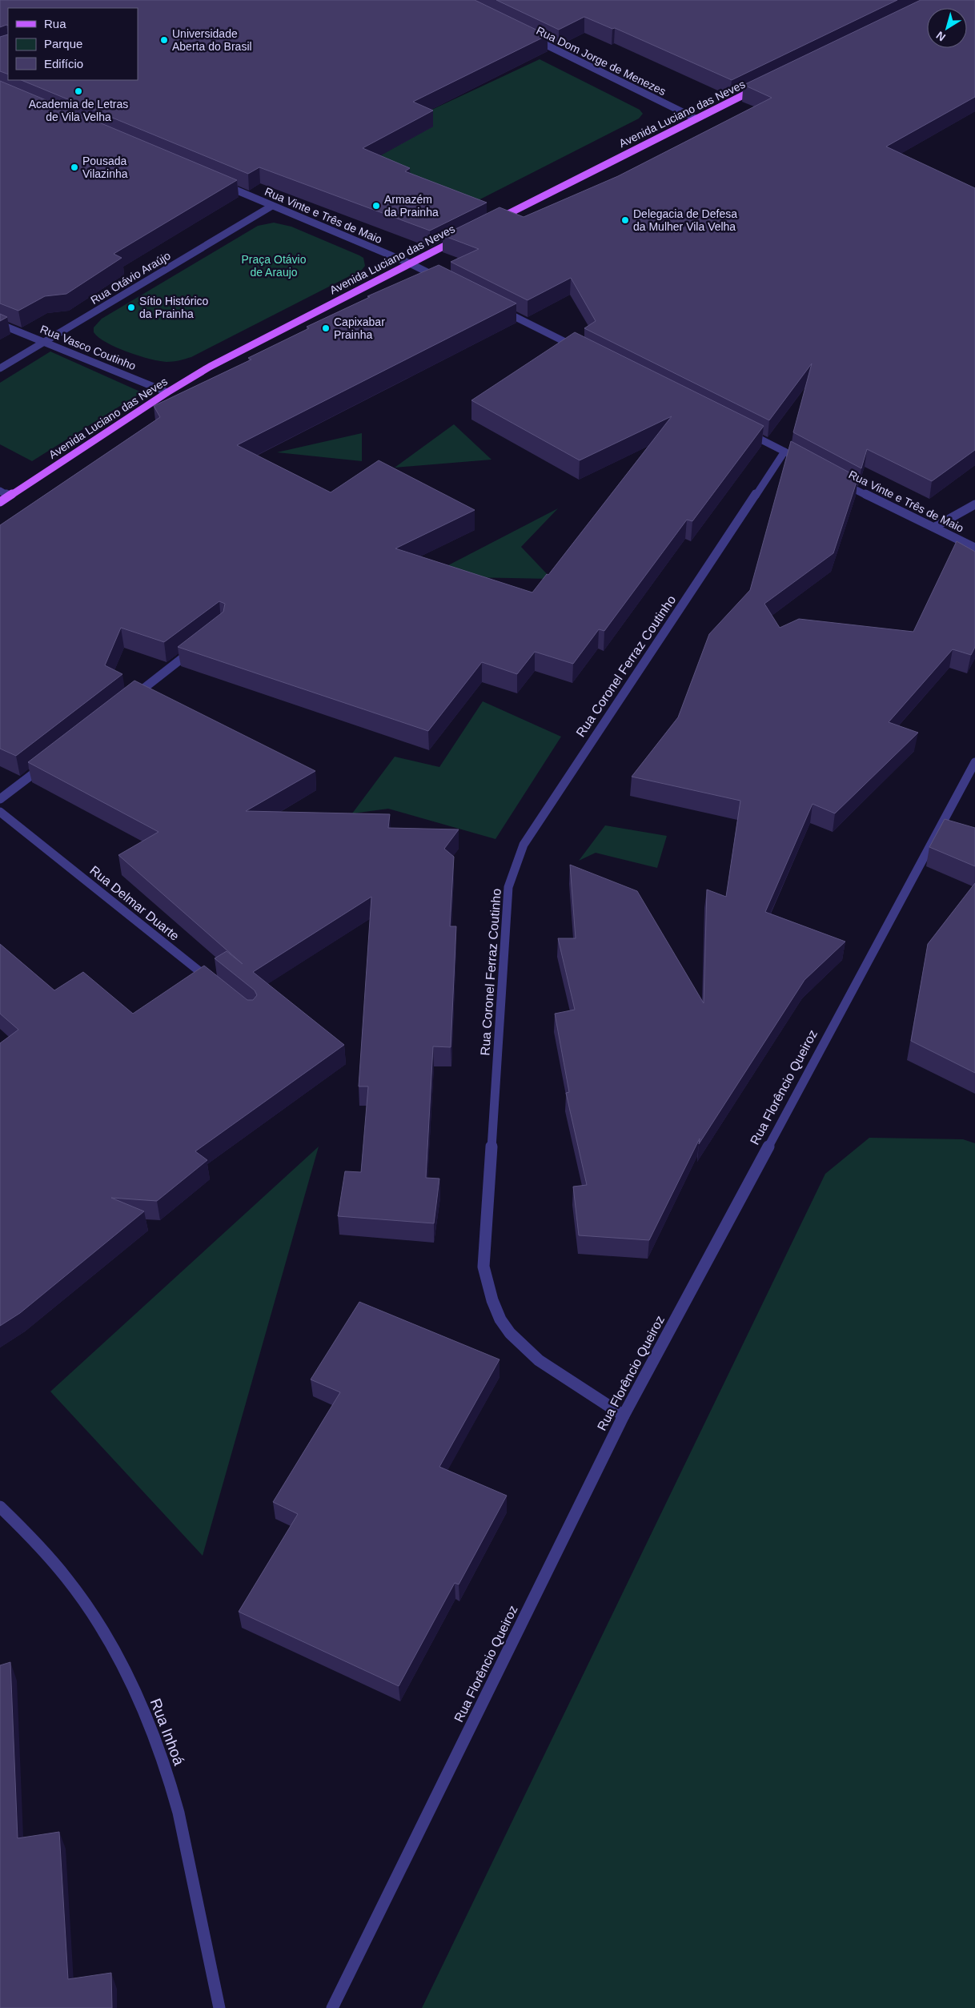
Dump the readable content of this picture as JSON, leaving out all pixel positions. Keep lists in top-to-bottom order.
{
  "streets": {
    "main road": ["Avenida Luciano das Neves"],
    "street": [
      "Rua Dom Jorge de Menezes",
      "Rua Vinte e Três de Maio",
      "Rua Otávio Araújo",
      "Rua Vasco Coutinho",
      "Rua Coronel Ferraz Coutinho",
      "Rua Delmar Duarte",
      "Rua Florêncio Queiroz",
      "Rua Inhoá"
    ]
  },
  "crossings": [
    ["Rua Dom Jorge de Menezes", "Avenida Luciano das Neves"],
    ["Avenida Luciano das Neves", "Rua Vinte e Três de Maio"],
    ["Avenida Luciano das Neves", "Rua Vasco Coutinho"],
    ["Rua Vinte e Três de Maio", "Rua Otávio Araújo"],
    ["Rua Otávio Araújo", "Rua Vasco Coutinho"],
    ["Rua Coronel Ferraz Coutinho", "Rua Florêncio Queiroz"]
  ],
  "parks": ["Praça Otávio de Araujo"],
  "places": [
    "Universidade Aberta do Brasil",
    "Academia de Letras de Vila Velha",
    "Pousada Vilazinha",
    "Armazém da Prainha",
    "Delegacia de Defesa da Mulher Vila Velha",
    "Sítio Histórico da Prainha",
    "Capixabar Prainha"
  ],
  "legend": ["Rua", "Parque", "Edifício"],
  "north": "bottom left"
}
